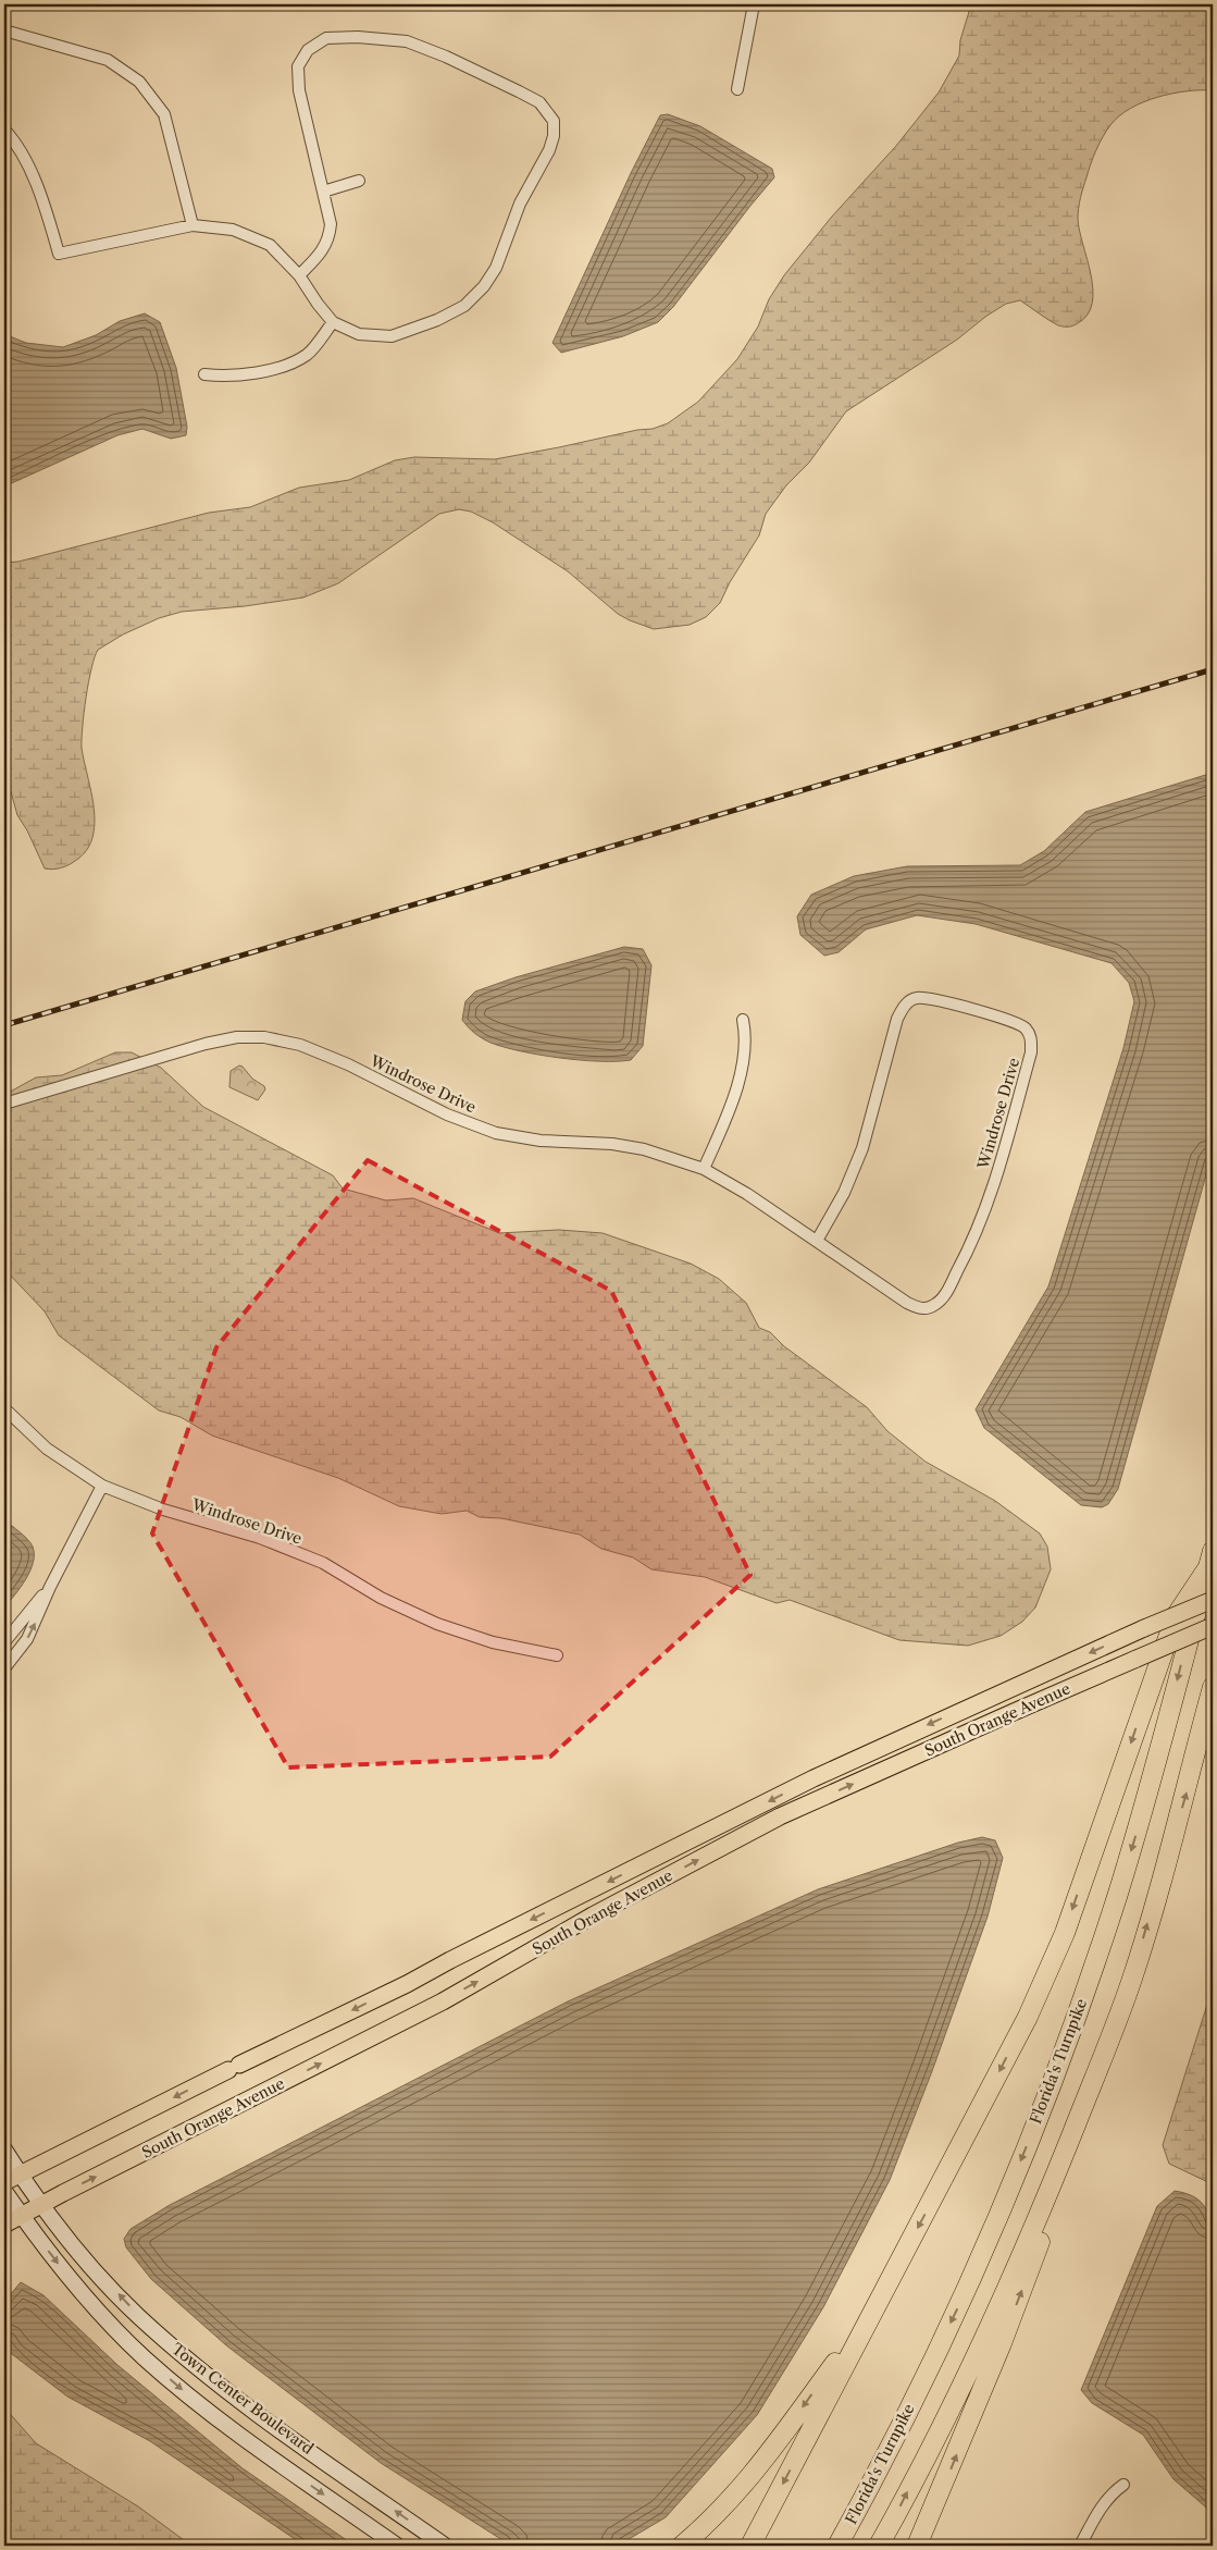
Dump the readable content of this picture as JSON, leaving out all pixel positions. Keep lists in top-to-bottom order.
{
  "streets": {
    "highway": ["Florida's Turnpike"],
    "main road": ["South Orange Avenue", "Town Center Boulevard"],
    "street": ["Windrose Drive"]
  },
  "crossings": [
    ["South Orange Avenue", "Town Center Boulevard"]
  ]
}
